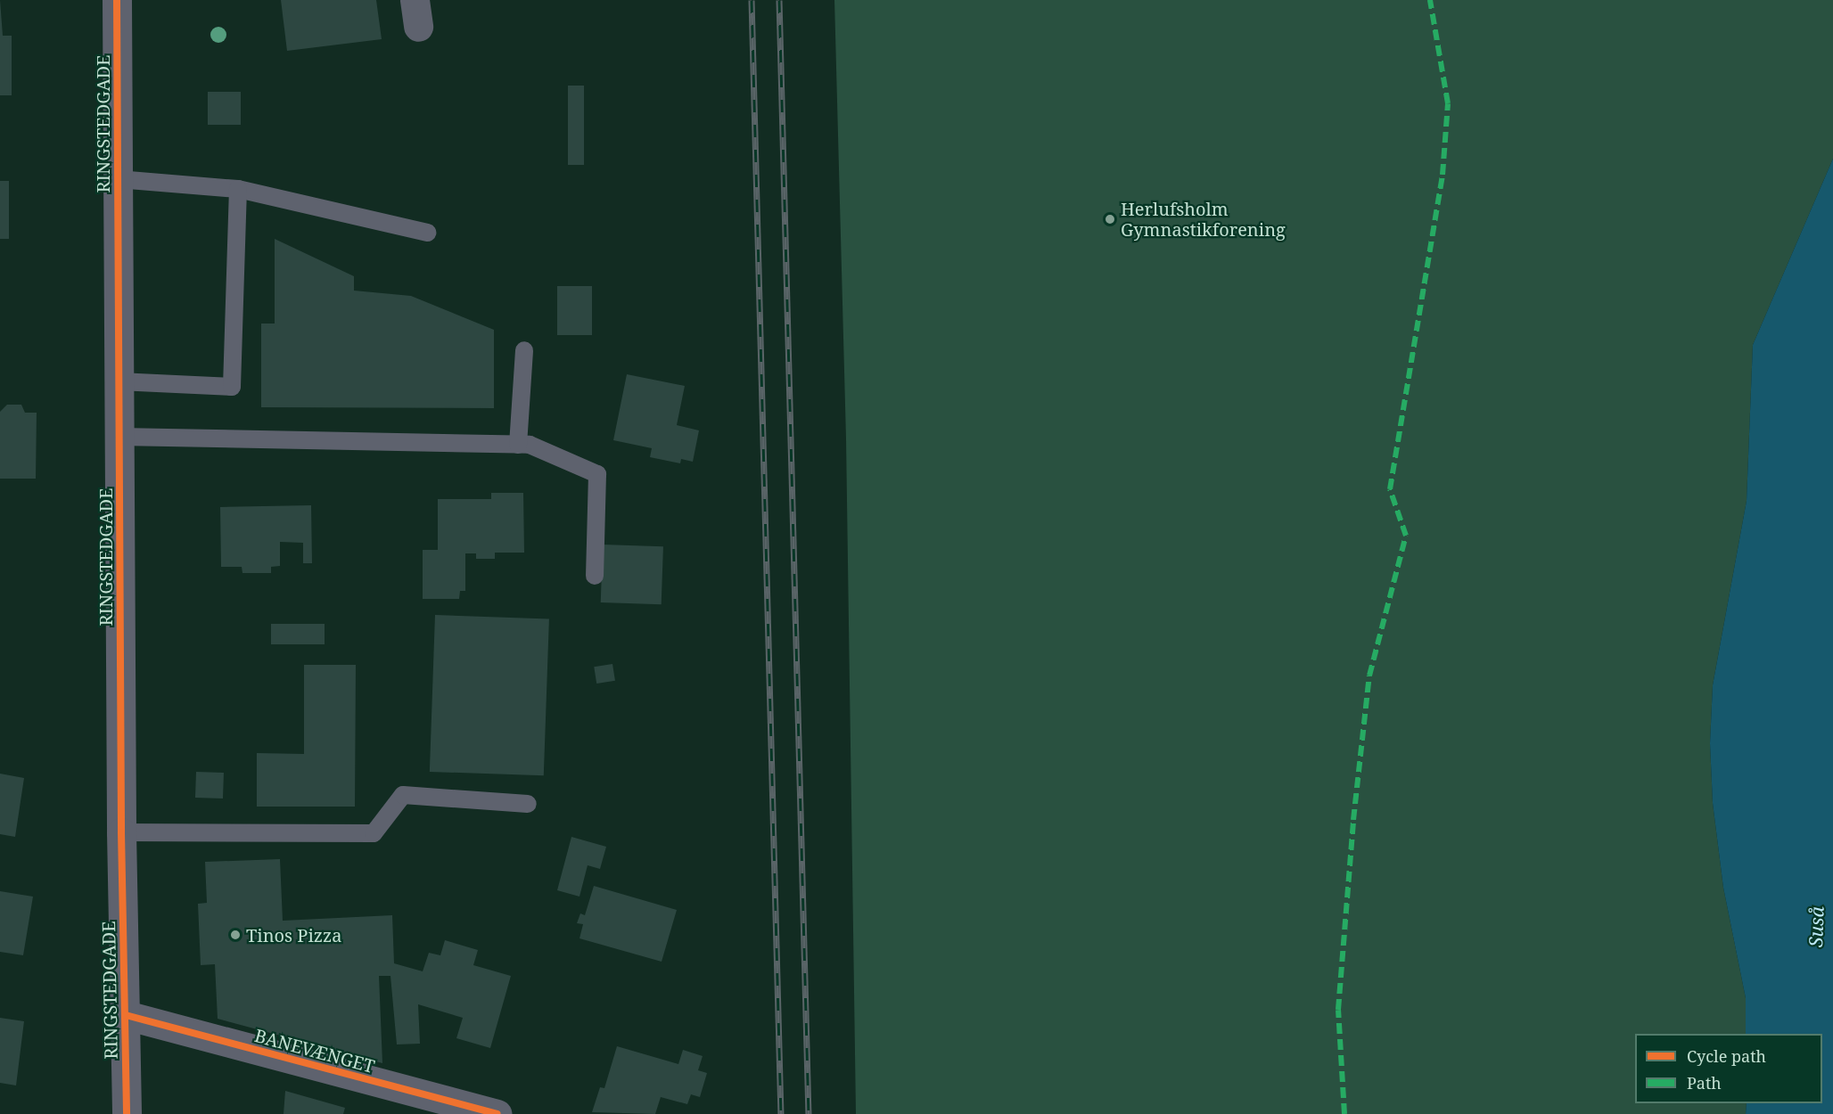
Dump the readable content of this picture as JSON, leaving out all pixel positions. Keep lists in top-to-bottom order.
{
  "streets": {
    "street": ["RINGSTEDGADE", "BANEVÆNGET"]
  },
  "crossings": [
    ["RINGSTEDGADE", "BANEVÆNGET"]
  ],
  "water": ["Suså"],
  "places": ["Herlufsholm Gymnastikforening", "Tinos Pizza"],
  "legend": ["Cycle path", "Path"]
}
